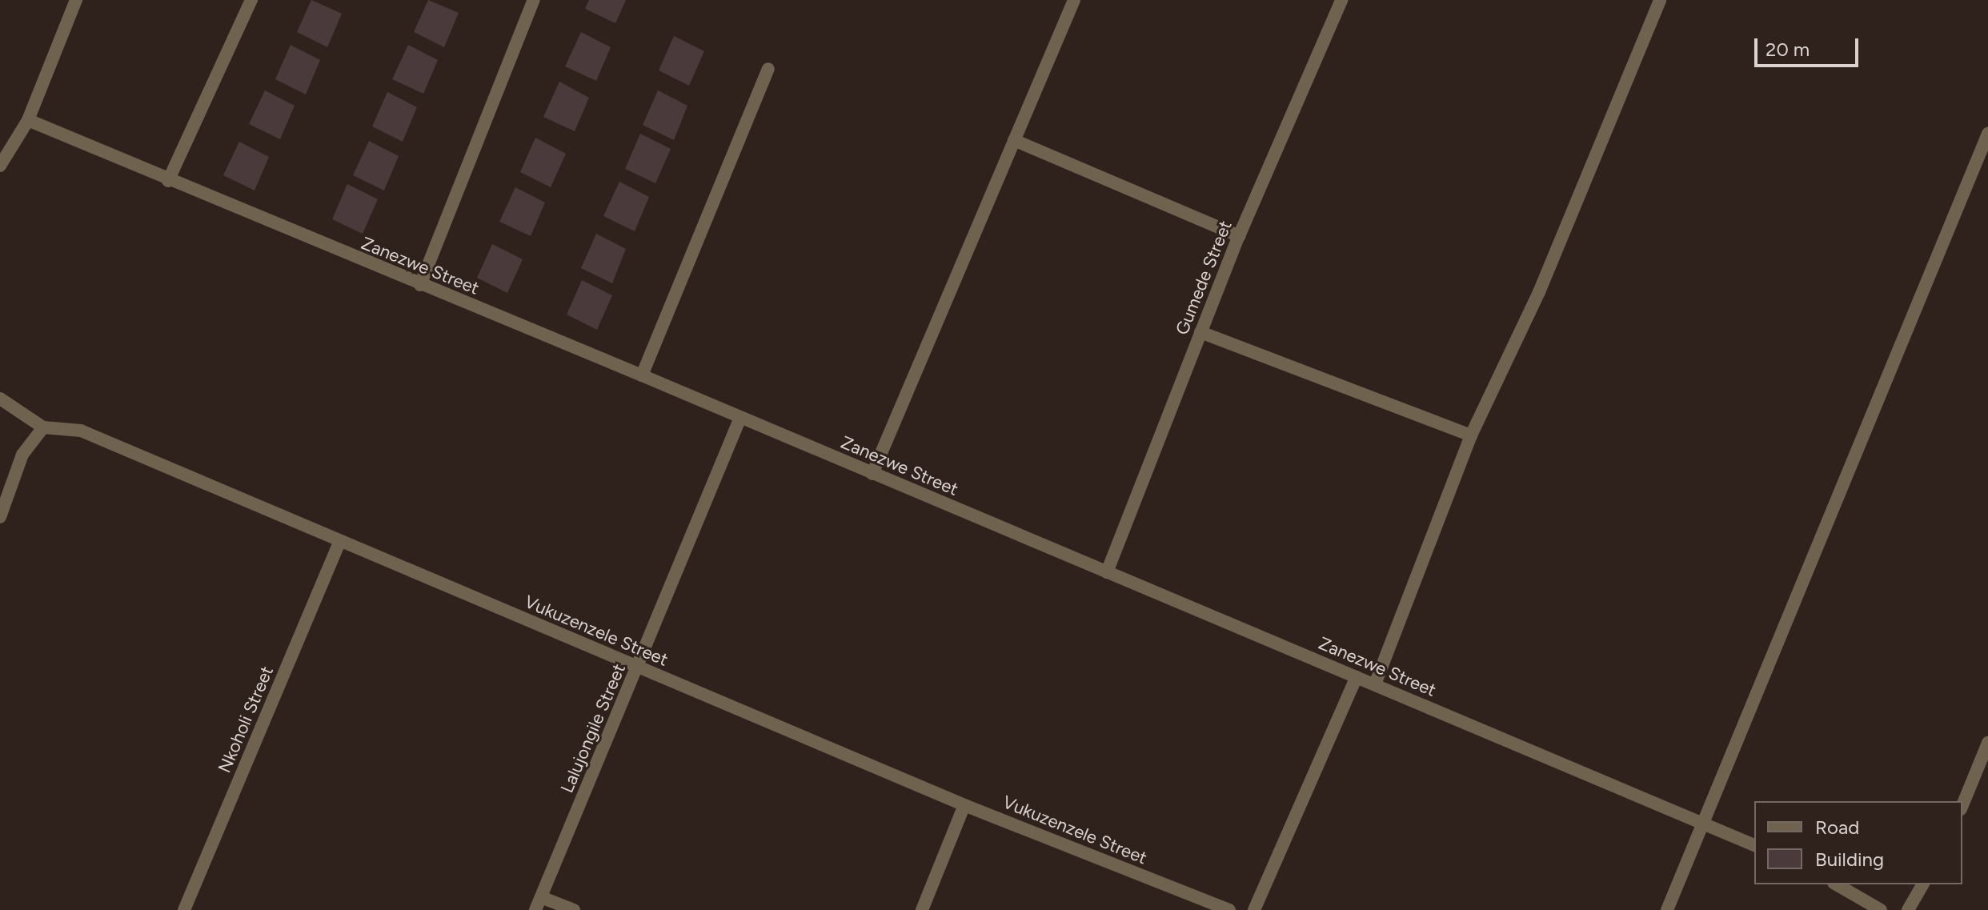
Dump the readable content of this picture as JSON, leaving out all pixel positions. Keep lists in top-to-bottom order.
{
  "streets": {
    "street": [
      "Zanezwe Street",
      "Gumede Street",
      "Vukuzenzele Street",
      "Nkoholi Street",
      "Lalujongile Street"
    ]
  },
  "crossings": [
    ["Zanezwe Street", "Gumede Street"],
    ["Zanezwe Street", "Lalujongile Street"],
    ["Vukuzenzele Street", "Nkoholi Street"],
    ["Vukuzenzele Street", "Lalujongile Street"]
  ],
  "legend": ["Road", "Building"],
  "scale_bar": "20 m"
}
